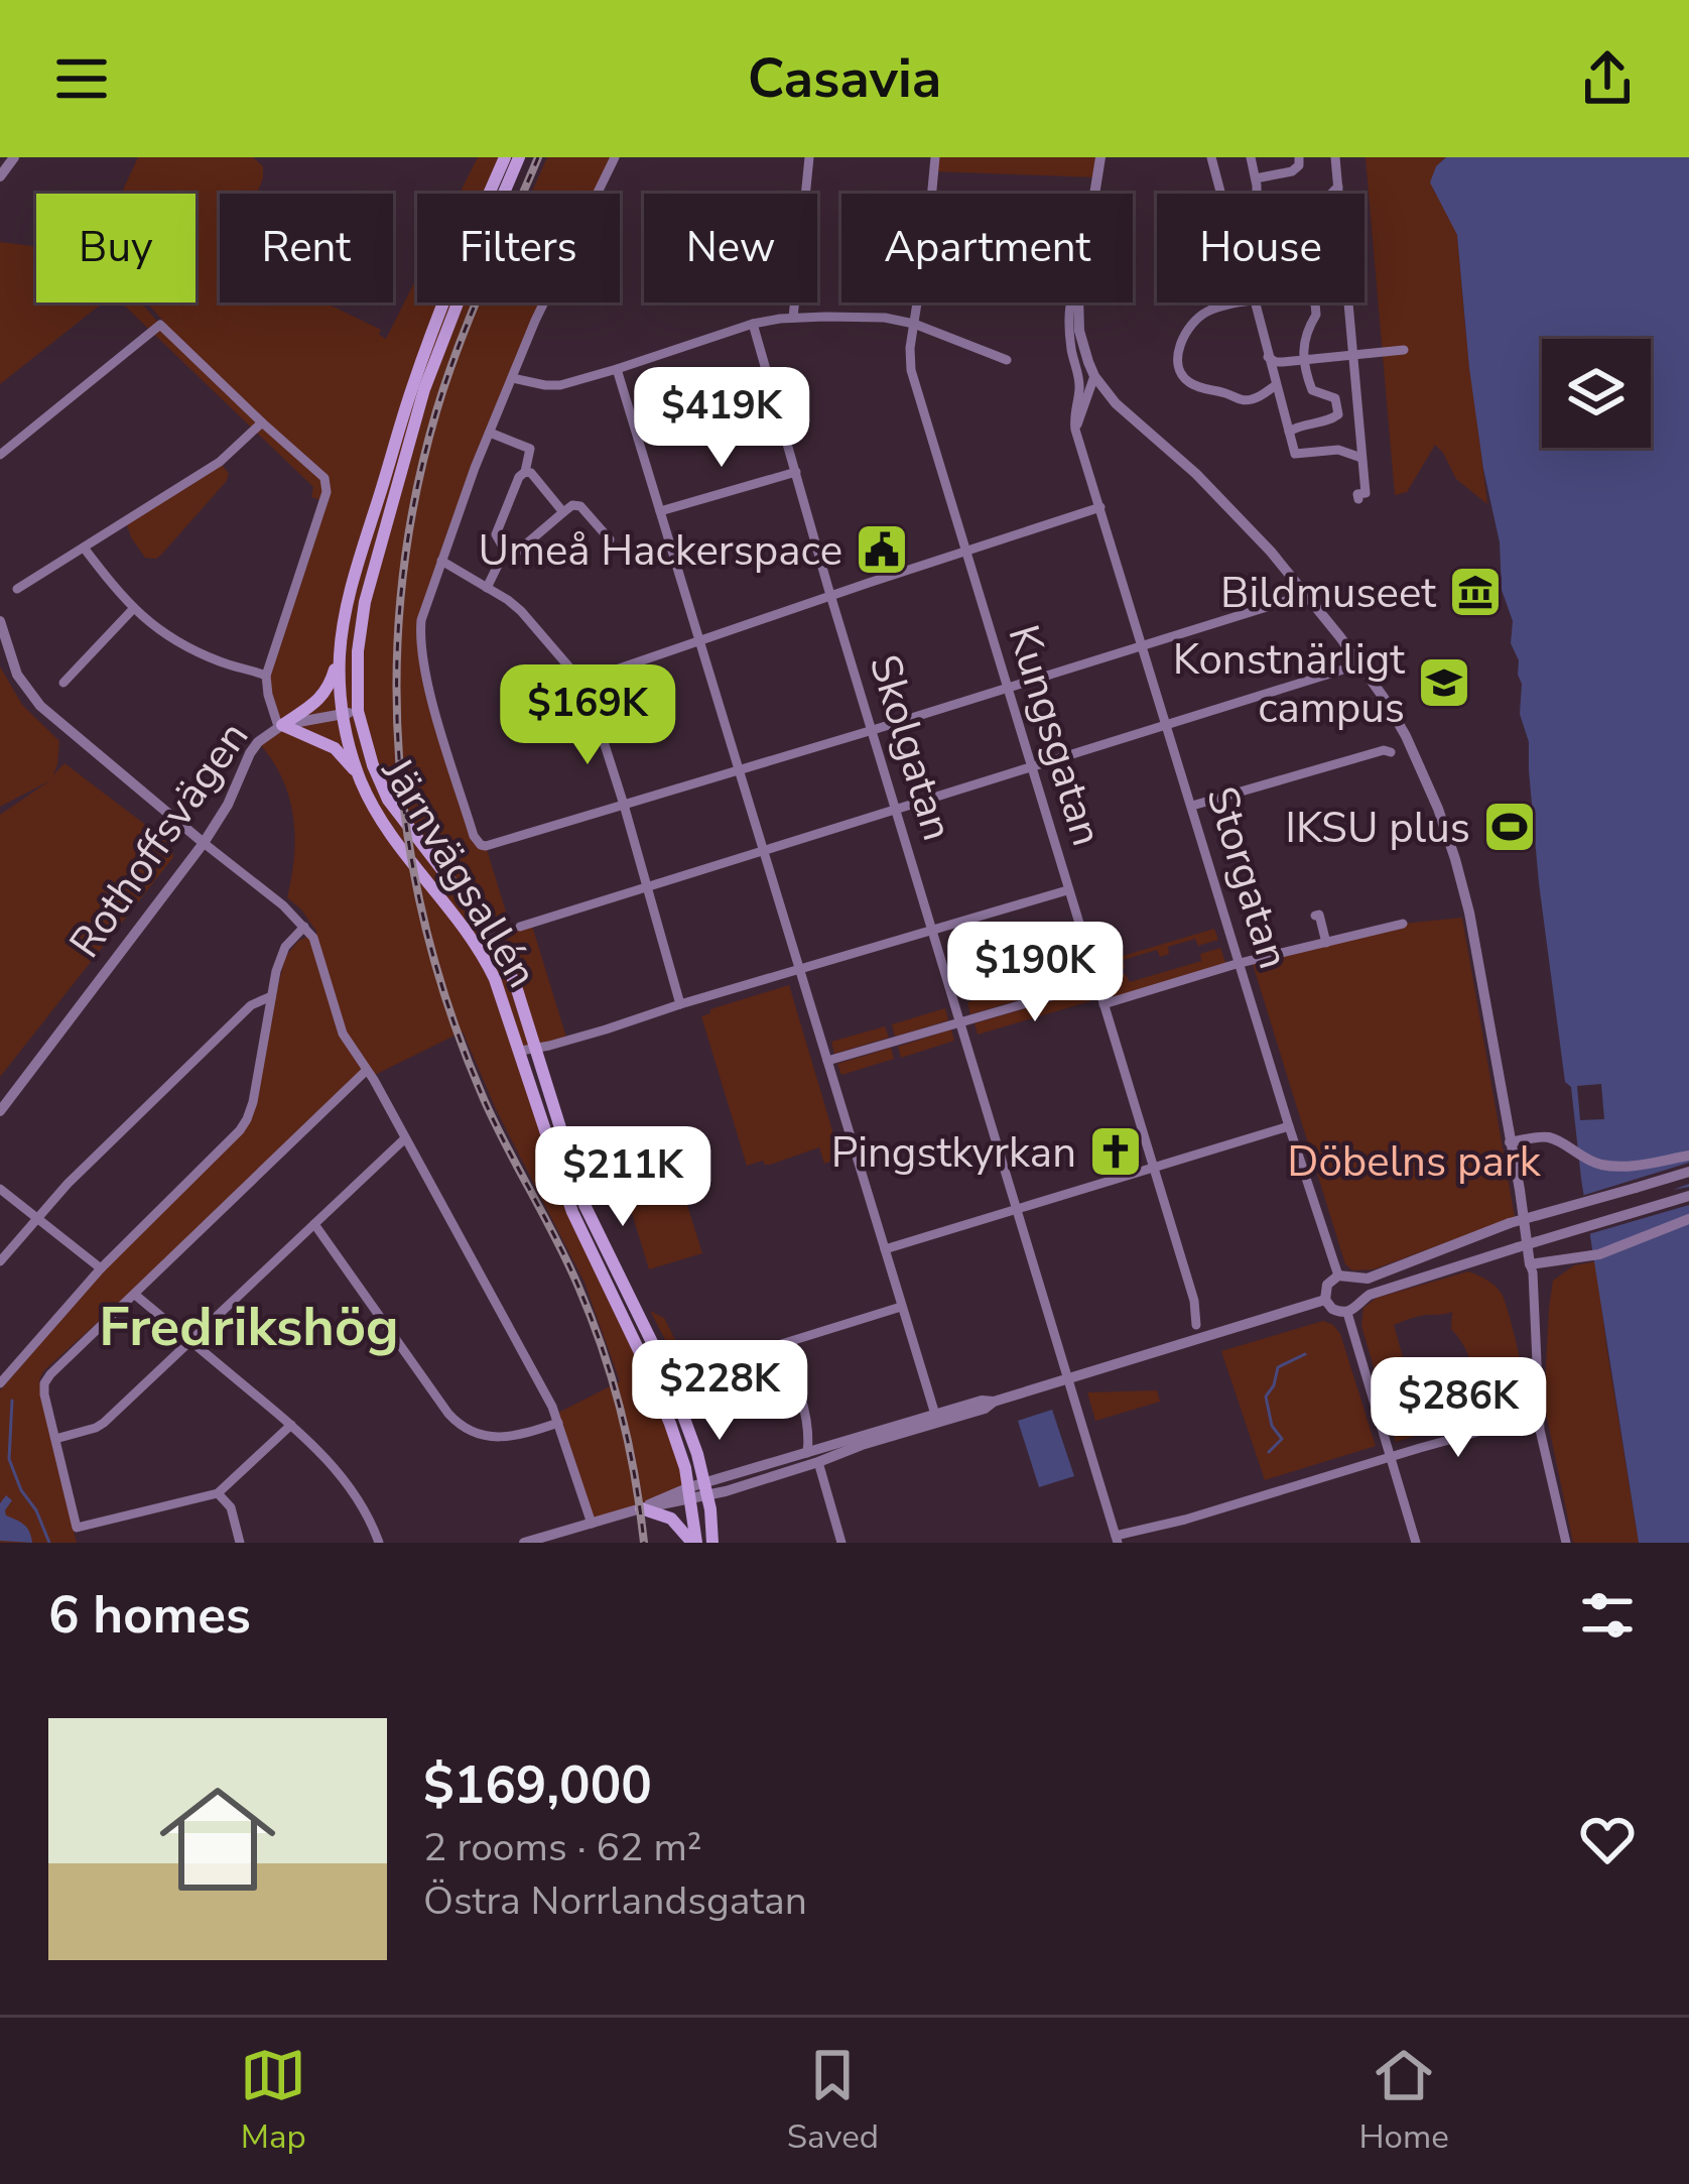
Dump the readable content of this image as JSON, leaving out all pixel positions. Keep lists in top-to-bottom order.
{
  "streets": {
    "main road": ["Järnvägsallén"],
    "street": [
      "Kungsgatan",
      "Skolgatan",
      "Rothoffsvägen",
      "Storgatan"
    ]
  },
  "crossings": [
    ["Rothoffsvägen", "Järnvägsallén"]
  ],
  "districts": ["Fredrikshög"],
  "parks": ["Döbelns park"],
  "places": {
    "public building": ["Umeå Hackerspace"],
    "museum": ["Bildmuseet"],
    "school or university": ["Konstnärligt campus"],
    "sports": ["IKSU plus"],
    "church": ["Pingstkyrkan"]
  },
  "page": {
    "header": "Casavia",
    "chip": [
      "Buy",
      "Rent",
      "Filters",
      "New",
      "Apartment",
      "House"
    ],
    "price": [
      "$419K",
      "$169K",
      "$190K",
      "$211K",
      "$228K",
      "$286K"
    ],
    "heading": "6 homes",
    "list": [
      {
        "name": "$169,000",
        "note": "2 rooms · 62 m² · Östra Norrlandsgatan"
      }
    ],
    "tabs": ["Map", "Saved", "Home"]
  }
}
